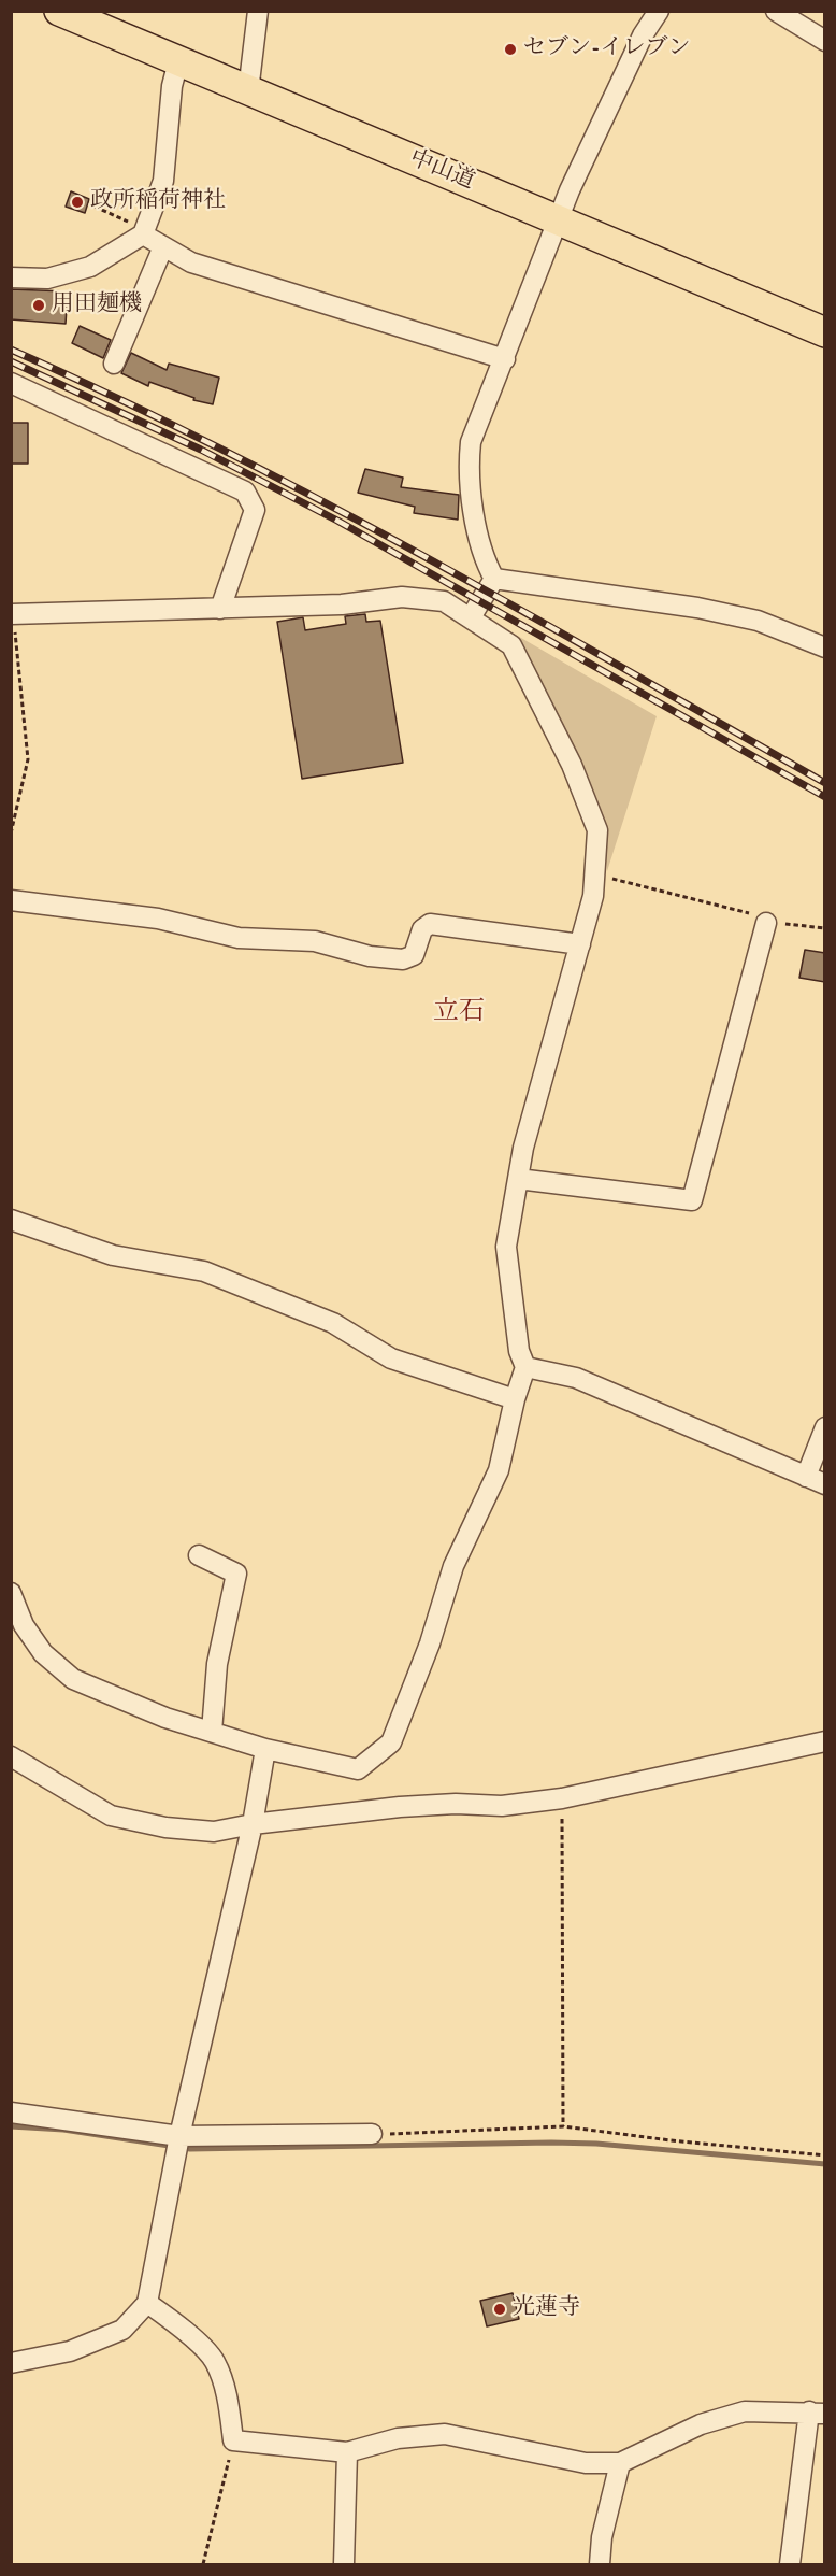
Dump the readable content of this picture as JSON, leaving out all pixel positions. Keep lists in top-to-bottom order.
{
  "streets": {
    "highway": ["中山道"]
  },
  "districts": ["立石"],
  "places": [
    "セブン-イレブン",
    "政所稲荷神社",
    "用田麺機",
    "光蓮寺"
  ]
}
